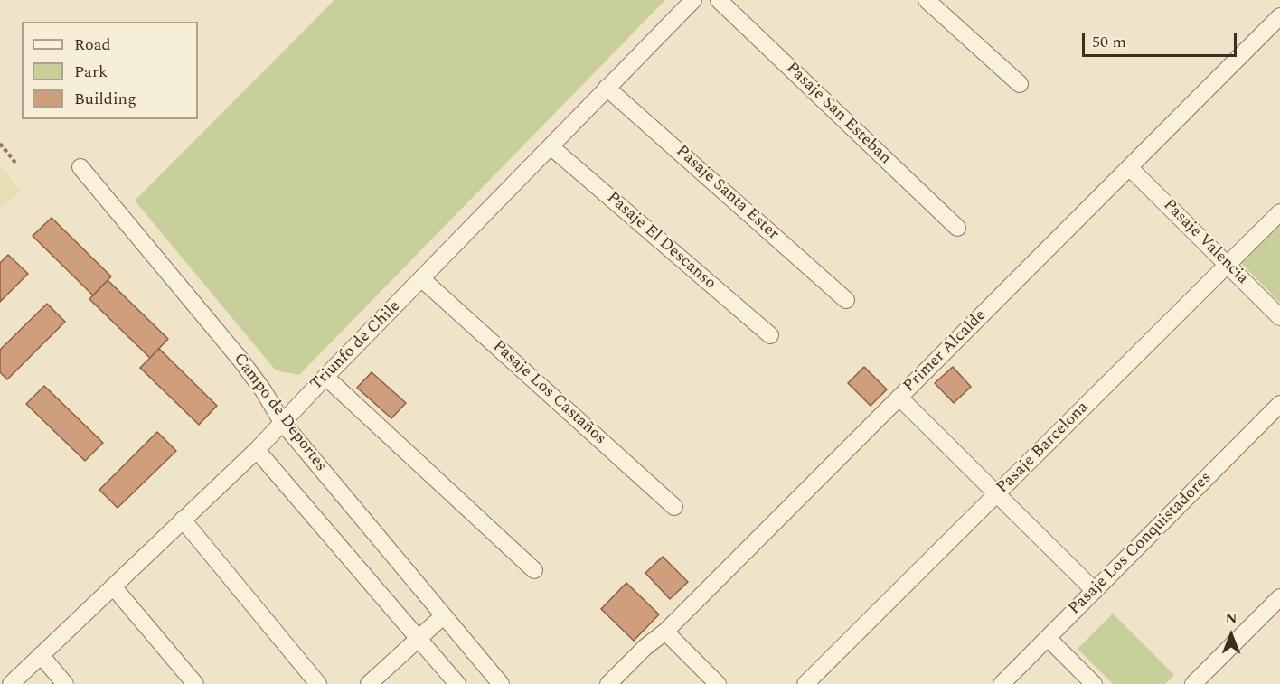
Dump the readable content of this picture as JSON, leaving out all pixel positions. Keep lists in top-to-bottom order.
{
  "streets": {
    "street": [
      "Pasaje San Esteban",
      "Pasaje Santa Ester",
      "Pasaje El Descanso",
      "Pasaje Valencia",
      "Triunfo de Chile",
      "Primer Alcalde",
      "Pasaje Los Castaños",
      "Campo de Deportes",
      "Pasaje Barcelona",
      "Pasaje Los Conquistadores"
    ]
  },
  "crossings": [
    ["Pasaje Santa Ester", "Triunfo de Chile"],
    ["Pasaje El Descanso", "Triunfo de Chile"],
    ["Pasaje Valencia", "Primer Alcalde"],
    ["Pasaje Valencia", "Pasaje Barcelona"],
    ["Triunfo de Chile", "Pasaje Los Castaños"],
    ["Triunfo de Chile", "Campo de Deportes"]
  ],
  "legend": ["Road", "Park", "Building"],
  "scale_bar": "50 m",
  "north": "top"
}
